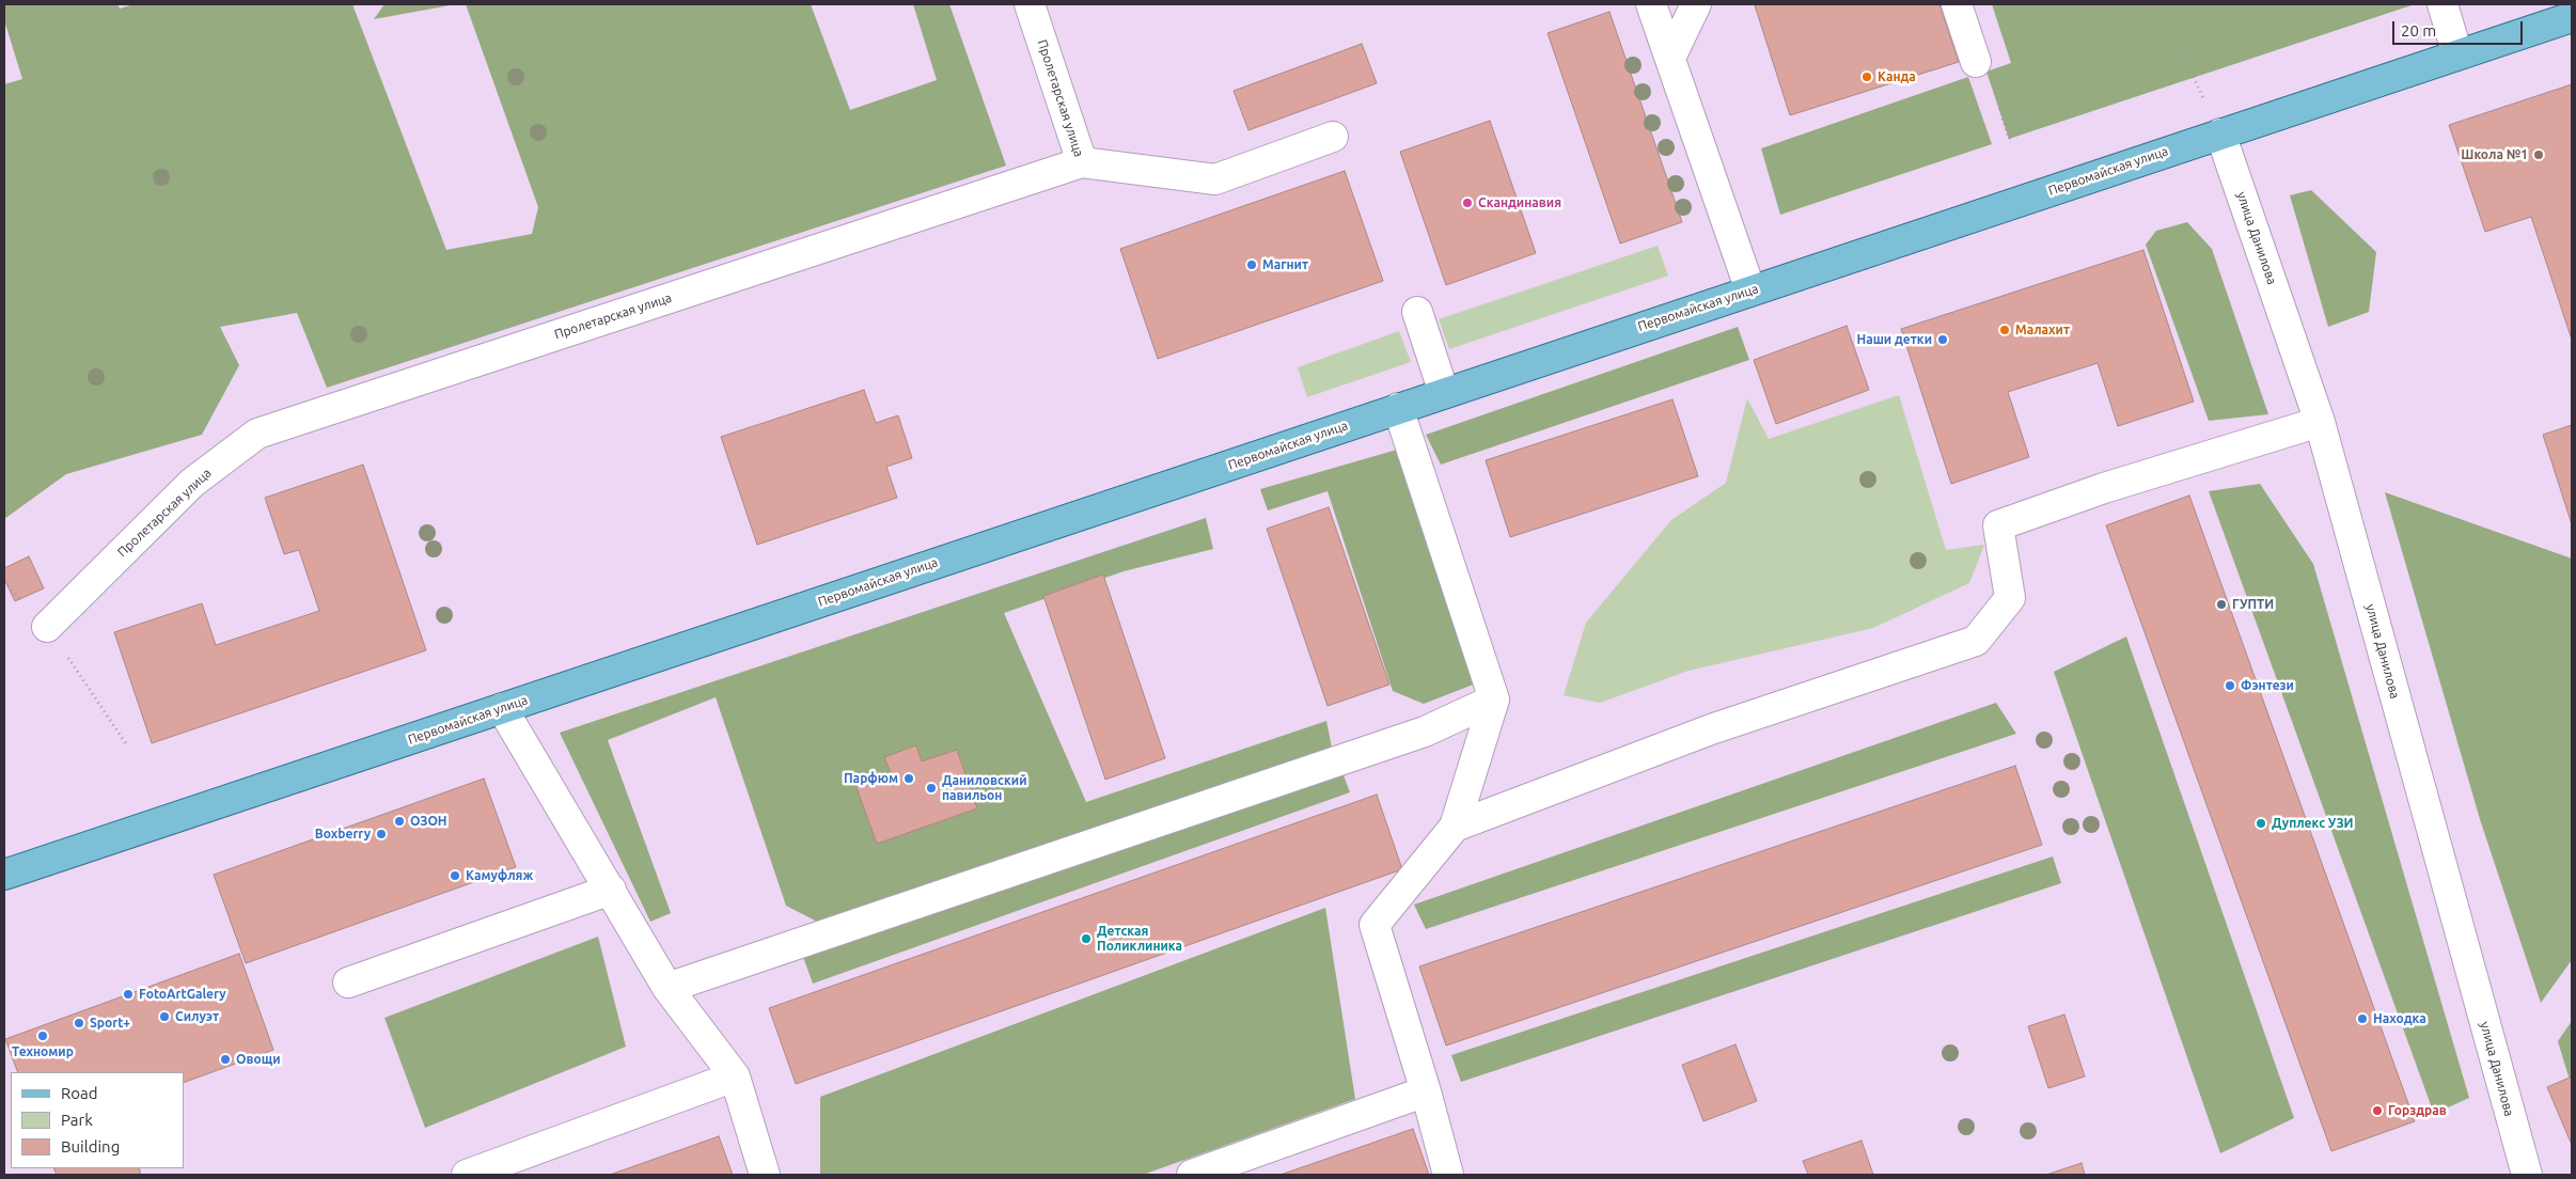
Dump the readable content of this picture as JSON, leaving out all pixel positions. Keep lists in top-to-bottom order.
{
  "streets": {
    "main road": ["Первомайская улица"],
    "street": ["Пролетарская улица", "улица Данилова"]
  },
  "crossings": [
    ["Первомайская улица", "улица Данилова"]
  ],
  "places": [
    "Канда",
    "Школа №1",
    "Скандинавия",
    "Магнит",
    "Малахит",
    "Наши детки",
    "ГУПТИ",
    "Фэнтези",
    "Парфюм",
    "Даниловский павильон",
    "ОЗОН",
    "Дуплекс УЗИ",
    "Boxberry",
    "Камуфляж",
    "Детская Поликлиника",
    "FotoArtGalery",
    "Силуэт",
    "Находка",
    "Sport+",
    "Техномир",
    "Овощи",
    "Горздрав"
  ],
  "legend": ["Road", "Park", "Building"],
  "scale_bar": "20 m"
}
